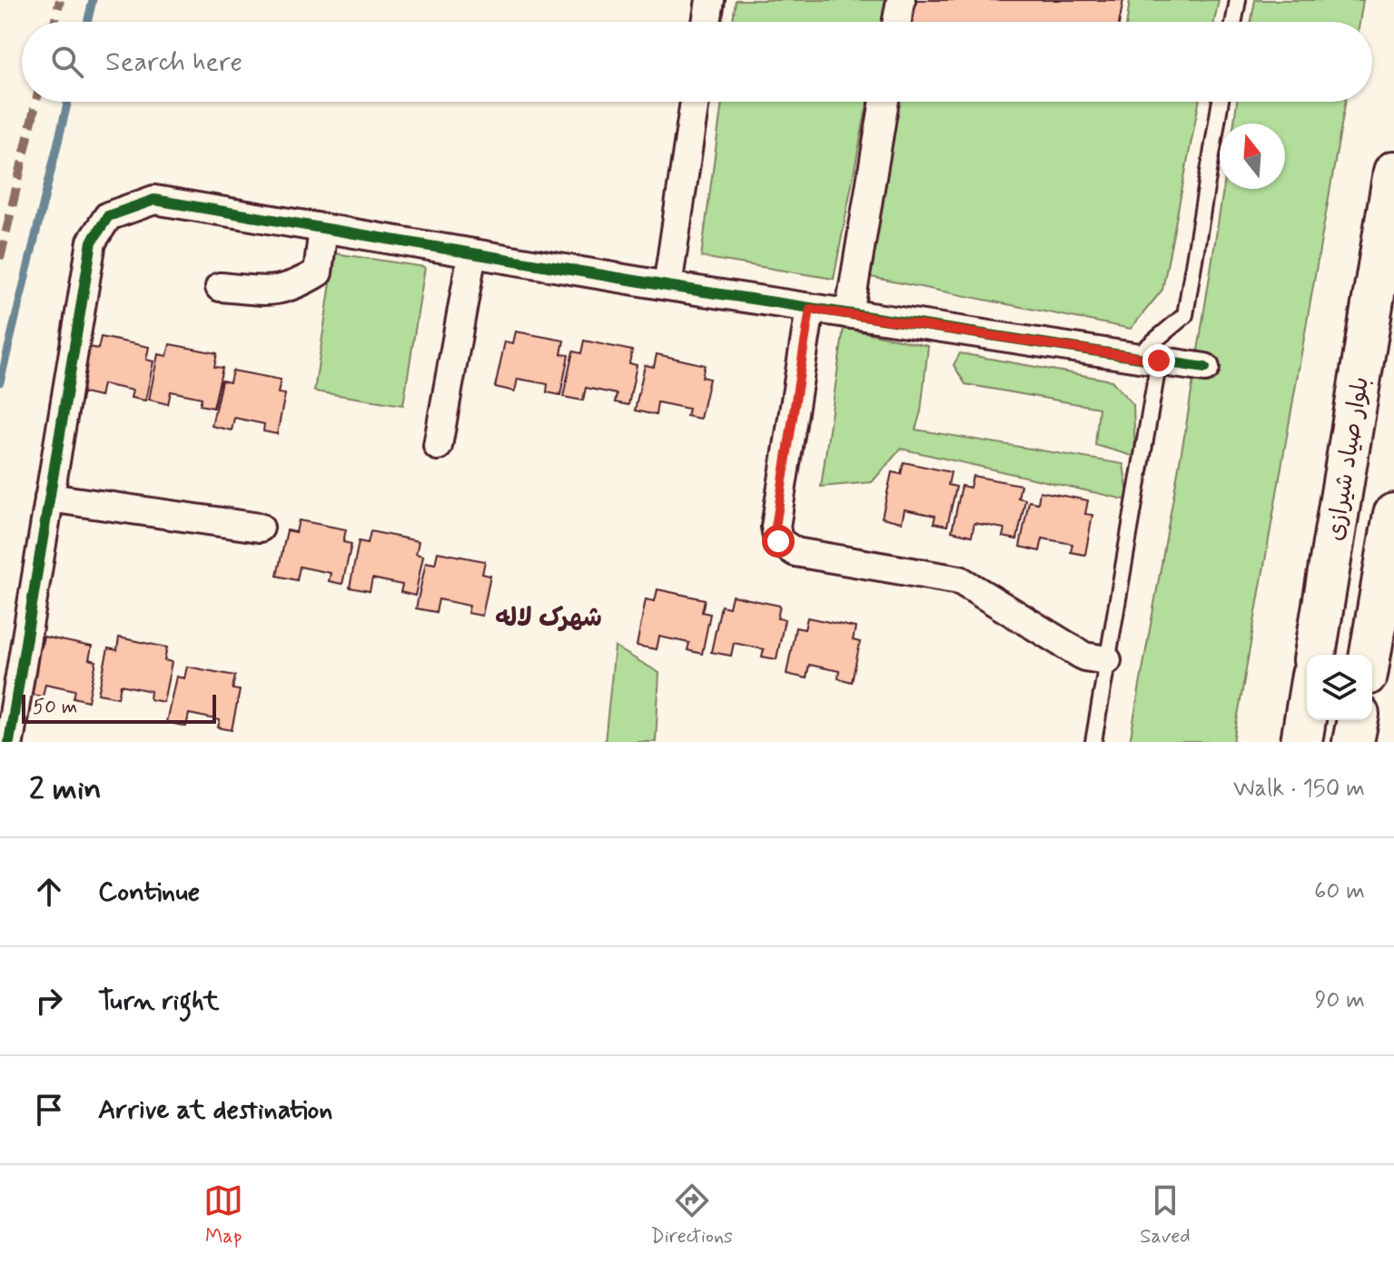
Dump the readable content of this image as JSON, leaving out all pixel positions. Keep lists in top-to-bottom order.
{
  "streets": {
    "main road": ["بلوار صیاد شیرازی"]
  },
  "districts": ["شهرک لاله"],
  "scale_bar": "50 m",
  "north": "top",
  "page": {
    "search": "Search here",
    "scale": "50 m",
    "heading": ["2 min", "Walk · 150 m"],
    "list": [
      ["Continue", "60 m"],
      ["Turn right", "90 m"],
      "Arrive at destination"
    ],
    "nav": ["Map", "Directions", "Saved"]
  }
}
